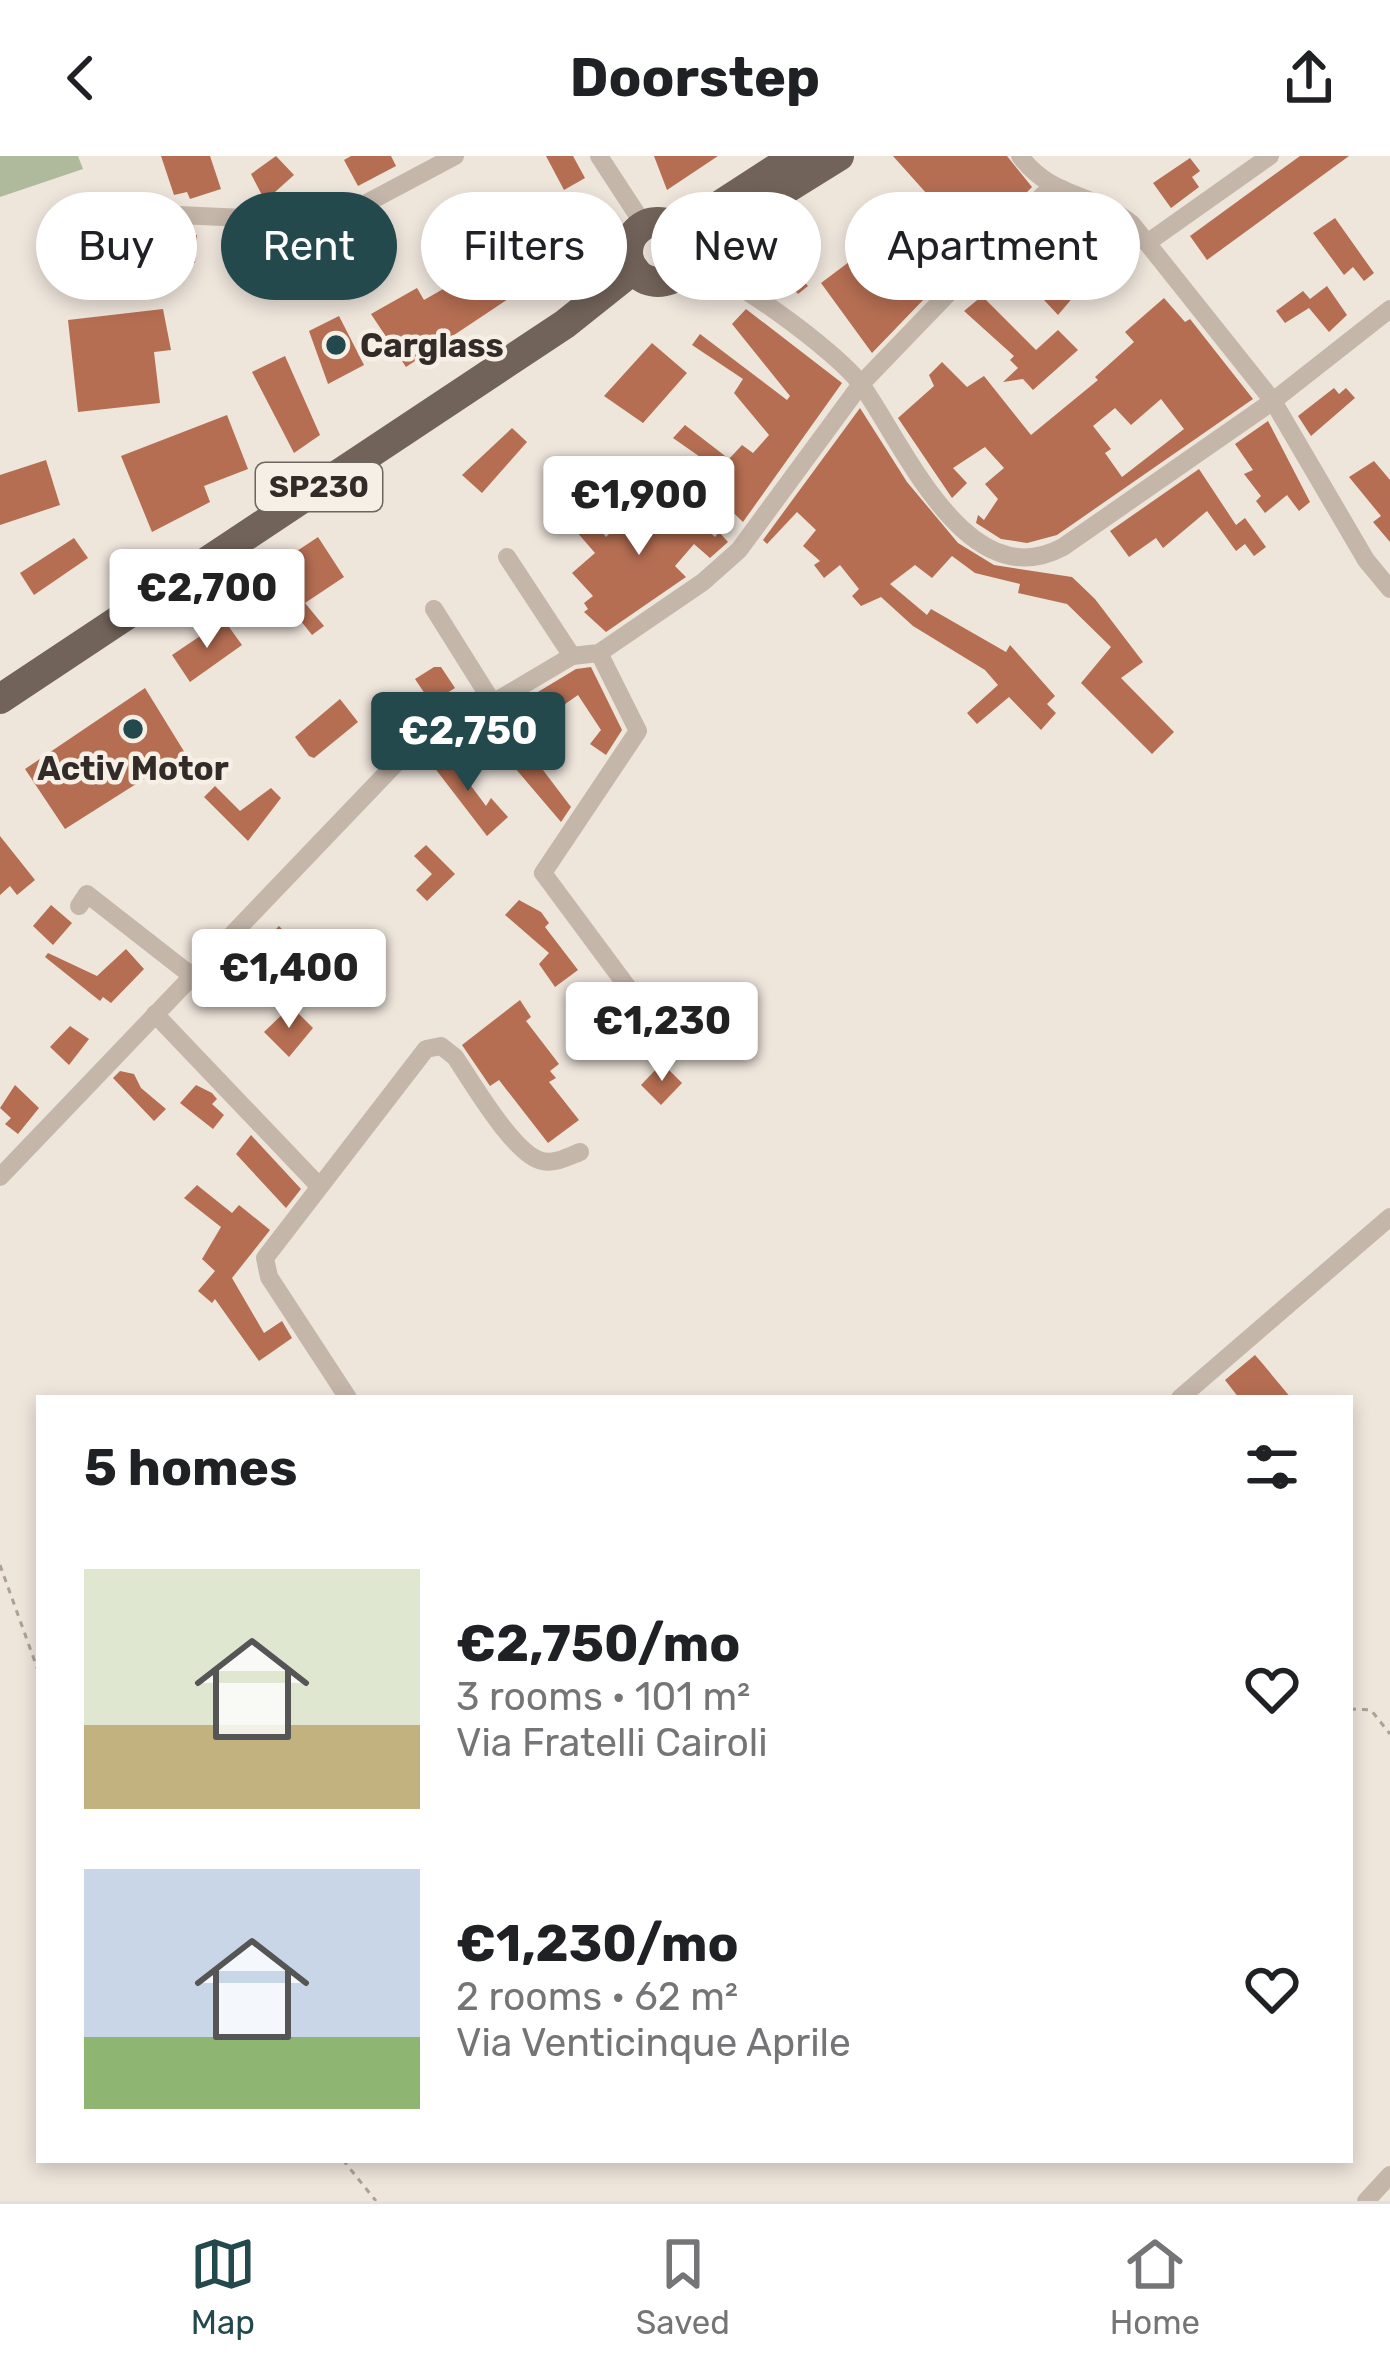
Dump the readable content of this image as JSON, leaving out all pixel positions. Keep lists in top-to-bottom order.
{
  "streets": {
    "main road": ["SP230"]
  },
  "places": ["Carglass", "Activ Motor"],
  "page": {
    "header": "Doorstep",
    "chip": [
      "Buy",
      "Rent",
      "Filters",
      "New",
      "Apartment"
    ],
    "price": [
      "€1,900",
      "€2,700",
      "€2,750",
      "€1,400",
      "€1,230"
    ],
    "heading": "5 homes",
    "list": [
      {
        "name": "€2,750/mo",
        "note": "3 rooms · 101 m² · Via Fratelli Cairoli"
      },
      {
        "name": "€1,230/mo",
        "note": "2 rooms · 62 m² · Via Venticinque Aprile"
      }
    ],
    "tabs": ["Map", "Saved", "Home"]
  }
}
